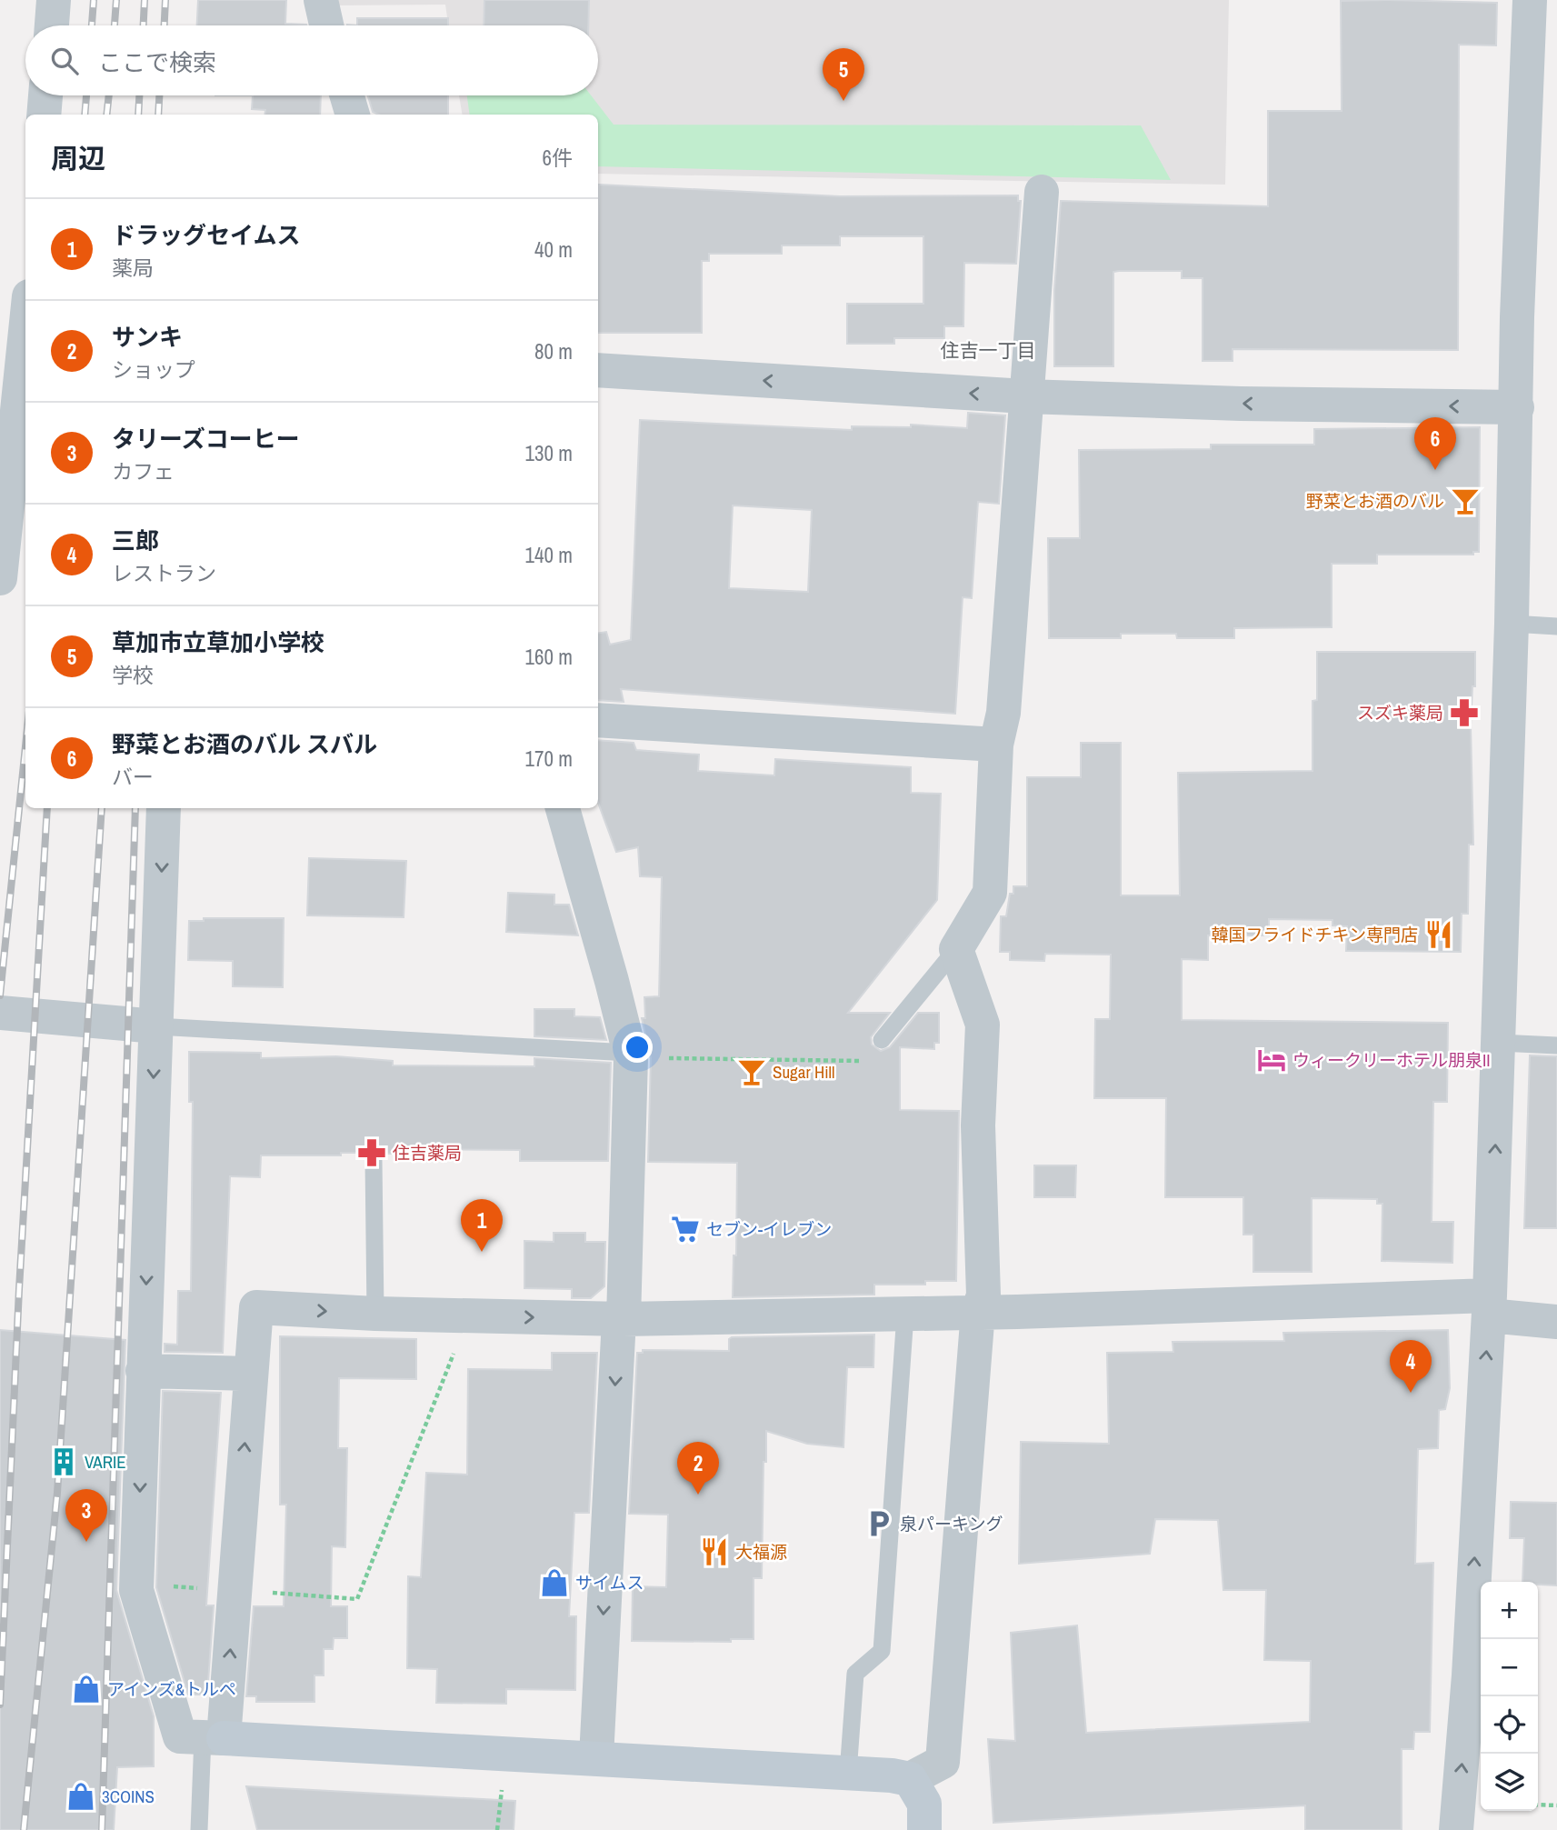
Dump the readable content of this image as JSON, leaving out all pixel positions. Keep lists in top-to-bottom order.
{
  "districts": ["住吉一丁目"],
  "places": {
    "bar": ["野菜とお酒のバル", "Sugar Hill"],
    "pharmacy": ["スズキ薬局", "住吉薬局"],
    "restaurant": ["韓国フライドチキン専門店", "大福源"],
    "hotel": ["ウィークリーホテル朋泉II"],
    "supermarket": ["セブン-イレブン"],
    "building": ["VARIE"],
    "parking": ["泉パーキング"],
    "shop": ["サイムス", "アインズ&トルペ", "3COINS"]
  },
  "page": {
    "search": "ここで検索",
    "pins": [
      "5",
      "6",
      "1",
      "4",
      "2",
      "3"
    ],
    "heading": ["周辺", "6件"],
    "list": [
      {
        "mark": "1",
        "name": "ドラッグセイムス",
        "note": "薬局",
        "value": "40 m"
      },
      {
        "mark": "2",
        "name": "サンキ",
        "note": "ショップ",
        "value": "80 m"
      },
      {
        "mark": "3",
        "name": "タリーズコーヒー",
        "note": "カフェ",
        "value": "130 m"
      },
      {
        "mark": "4",
        "name": "三郎",
        "note": "レストラン",
        "value": "140 m"
      },
      {
        "mark": "5",
        "name": "草加市立草加小学校",
        "note": "学校",
        "value": "160 m"
      },
      {
        "mark": "6",
        "name": "野菜とお酒のバル スバル",
        "note": "バー",
        "value": "170 m"
      }
    ],
    "map_buttons": ["+", "−"]
  }
}
